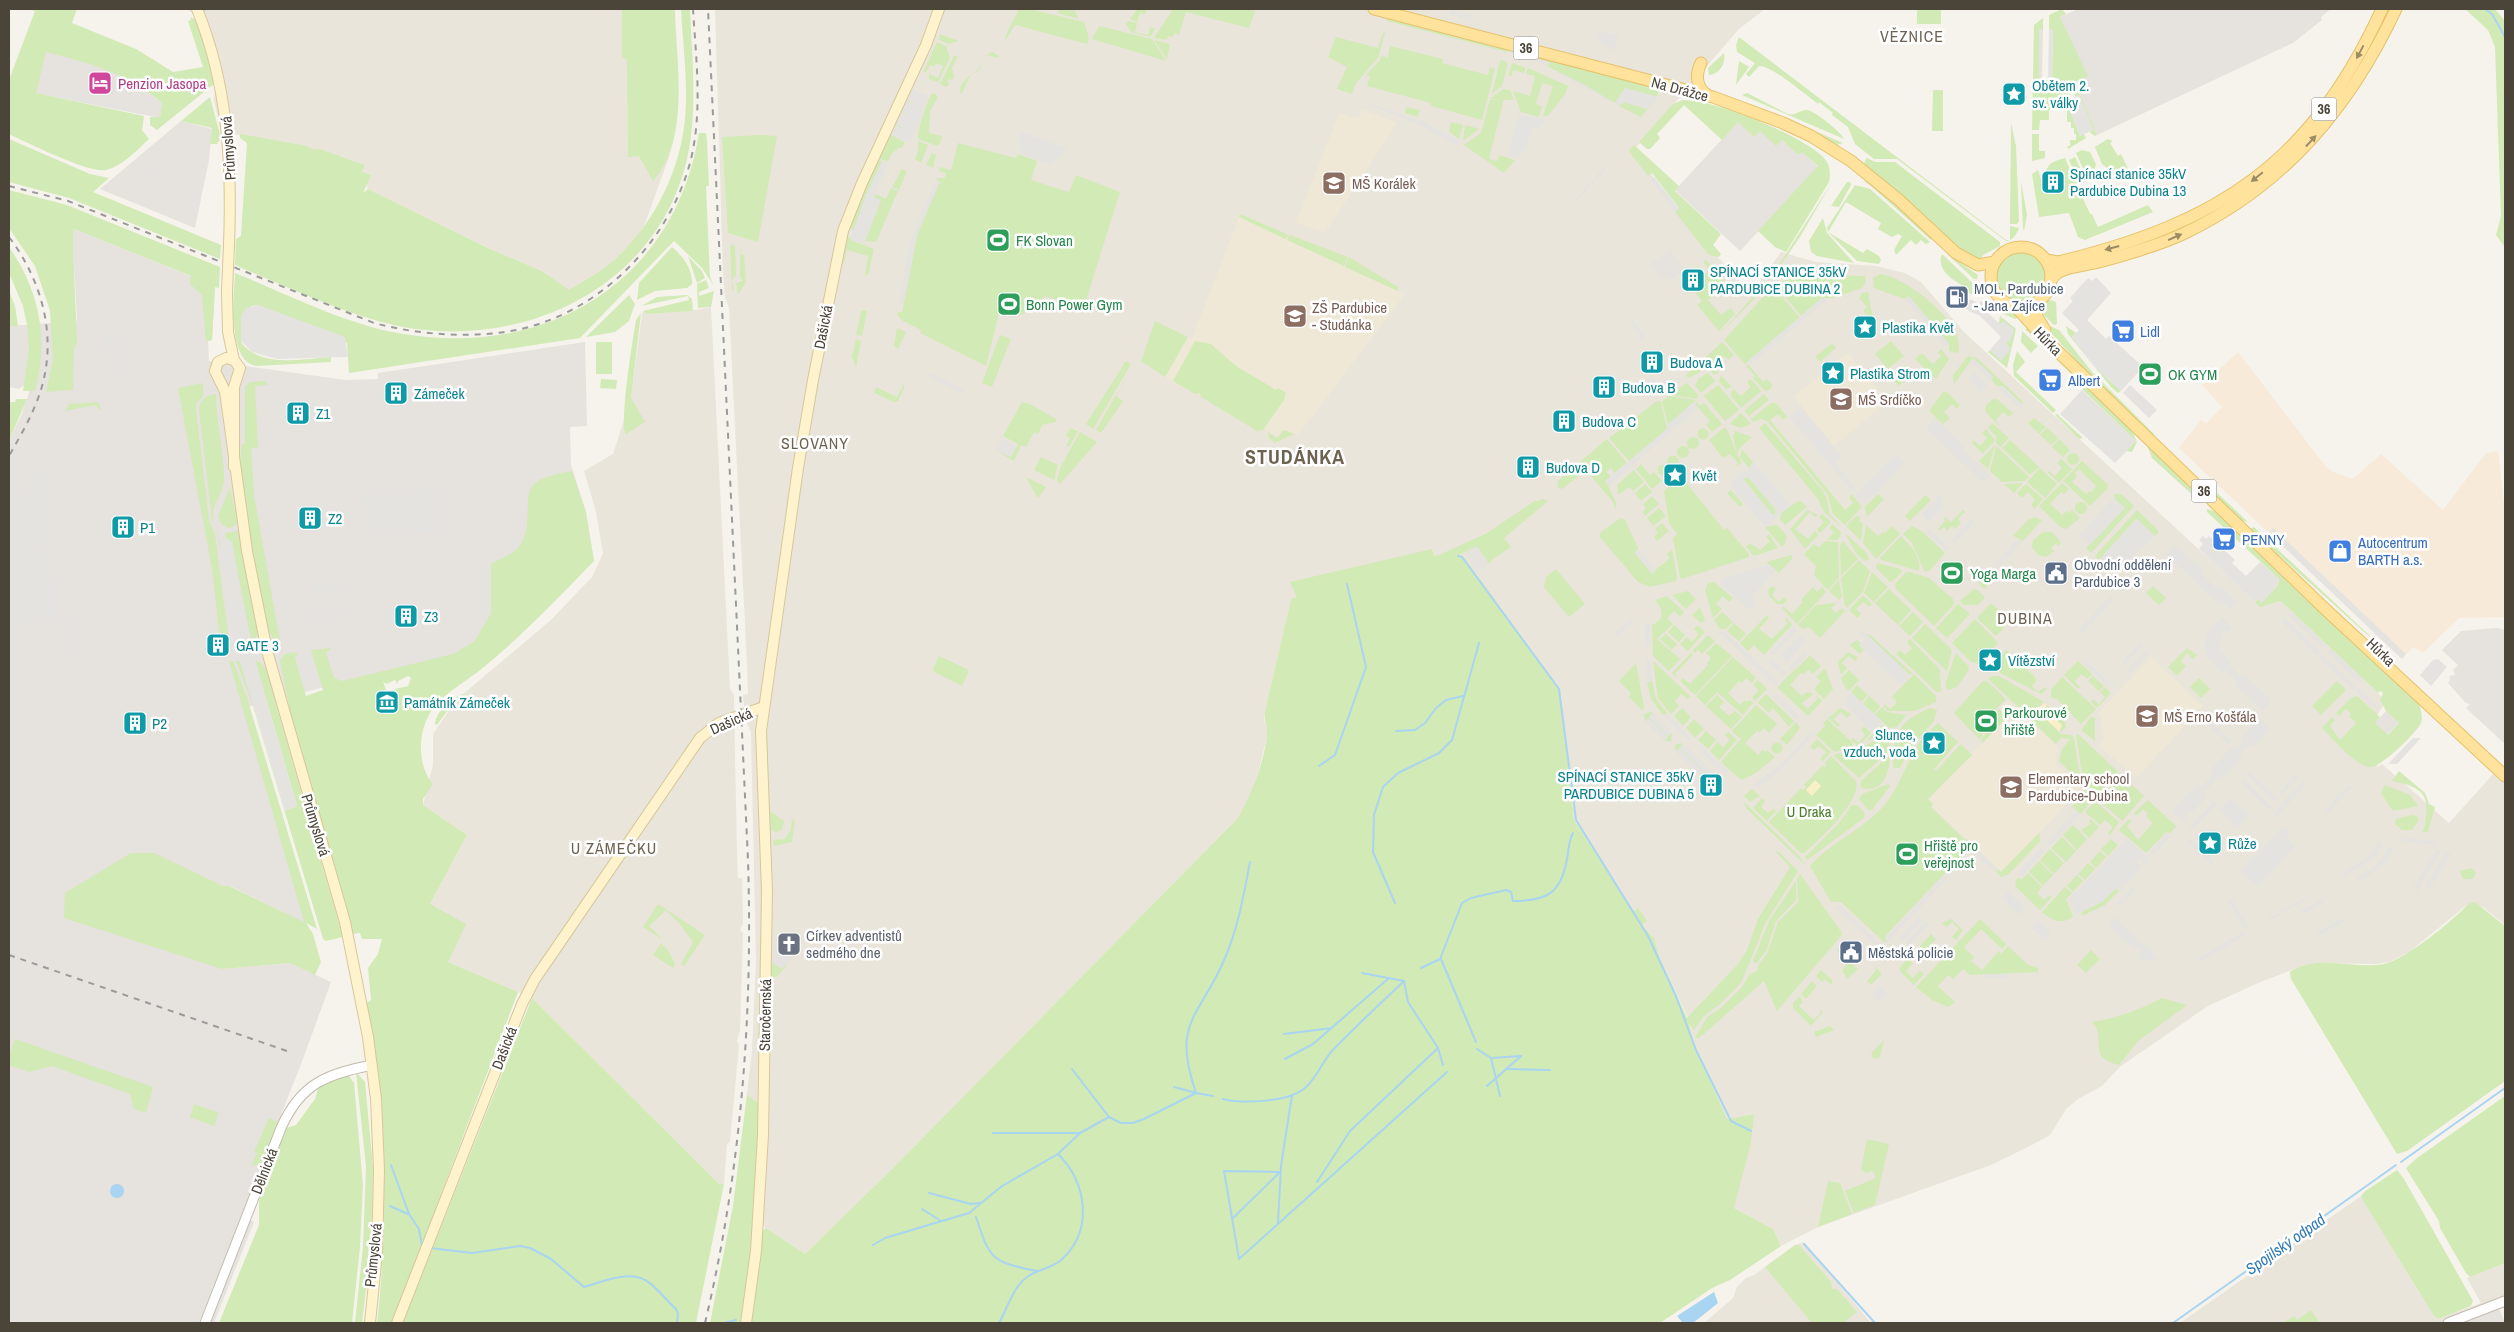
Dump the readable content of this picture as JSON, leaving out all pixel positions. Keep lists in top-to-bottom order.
{
  "streets": {
    "main road": [
      "36",
      "Na Drážce",
      "Průmyslová",
      "Dašická",
      "Hůrka",
      "Staročernská"
    ],
    "street": ["Dělnická"]
  },
  "crossings": [
    ["36", "Na Drážce"],
    ["36", "Hůrka"],
    ["Na Drážce", "Hůrka"],
    ["Průmyslová", "Dělnická"],
    ["Dašická", "Staročernská"]
  ],
  "districts": [
    "VĚZNICE",
    "SLOVANY",
    "STUDÁNKA",
    "DUBINA",
    "U ZÁMEČKU"
  ],
  "water": ["Spojilský odpad"],
  "parks": ["U Draka"],
  "places": {
    "hotel": ["Penzion Jasopa"],
    "place": [
      "Obětem 2. sv. války",
      "Plastika Květ",
      "Plastika Strom",
      "Květ",
      "Vítězství",
      "Slunce, vzduch, voda",
      "Růže"
    ],
    "building": [
      "Spínací stanice 35kV Pardubice Dubina 13",
      "SPÍNACÍ STANICE 35kV PARDUBICE DUBINA 2",
      "Budova A",
      "Budova B",
      "Zámeček",
      "Z1",
      "Budova C",
      "Budova D",
      "Z2",
      "P1",
      "Z3",
      "GATE 3",
      "P2",
      "SPÍNACÍ STANICE 35kV PARDUBICE DUBINA 5"
    ],
    "school or university": [
      "MŠ Korálek",
      "ZŠ Pardubice - Studánka",
      "MŠ Srdíčko",
      "MŠ Erno Košťála",
      "Elementary school Pardubice-Dubina"
    ],
    "sports": [
      "FK Slovan",
      "Bonn Power Gym",
      "OK GYM",
      "Yoga Marga",
      "Parkourové hřiště",
      "Hřiště pro veřejnost"
    ],
    "fuel station": ["MOL, Pardubice - Jana Zajíce"],
    "supermarket": ["Lidl", "Albert", "PENNY"],
    "shop": ["Autocentrum BARTH a.s."],
    "public building": ["Obvodní oddělení Pardubice 3", "Městská policie"],
    "museum": ["Památník Zámeček"],
    "church": ["Církev adventistů sedmého dne"]
  }
}
